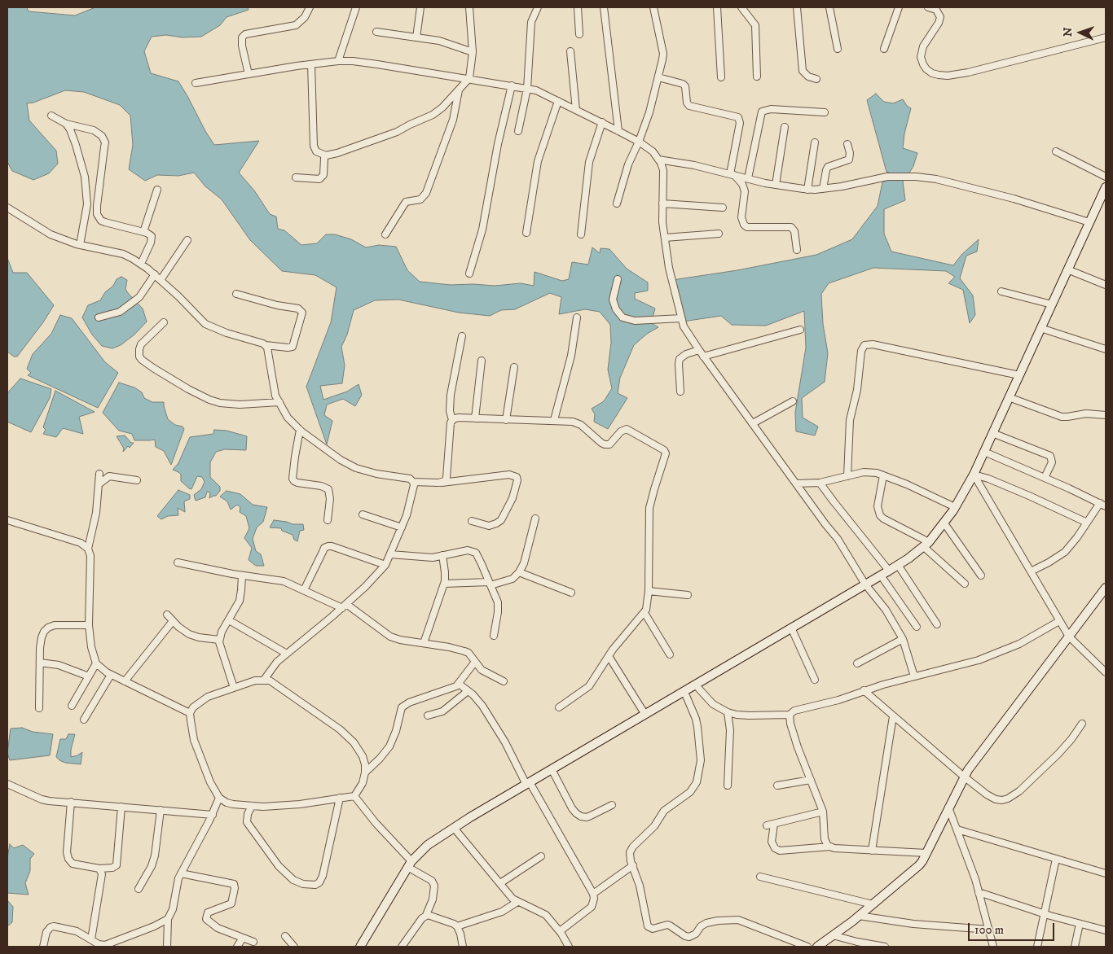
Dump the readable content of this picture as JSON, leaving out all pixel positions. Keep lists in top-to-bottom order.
{
  "scale_bar": "100 m",
  "north": "left"
}
